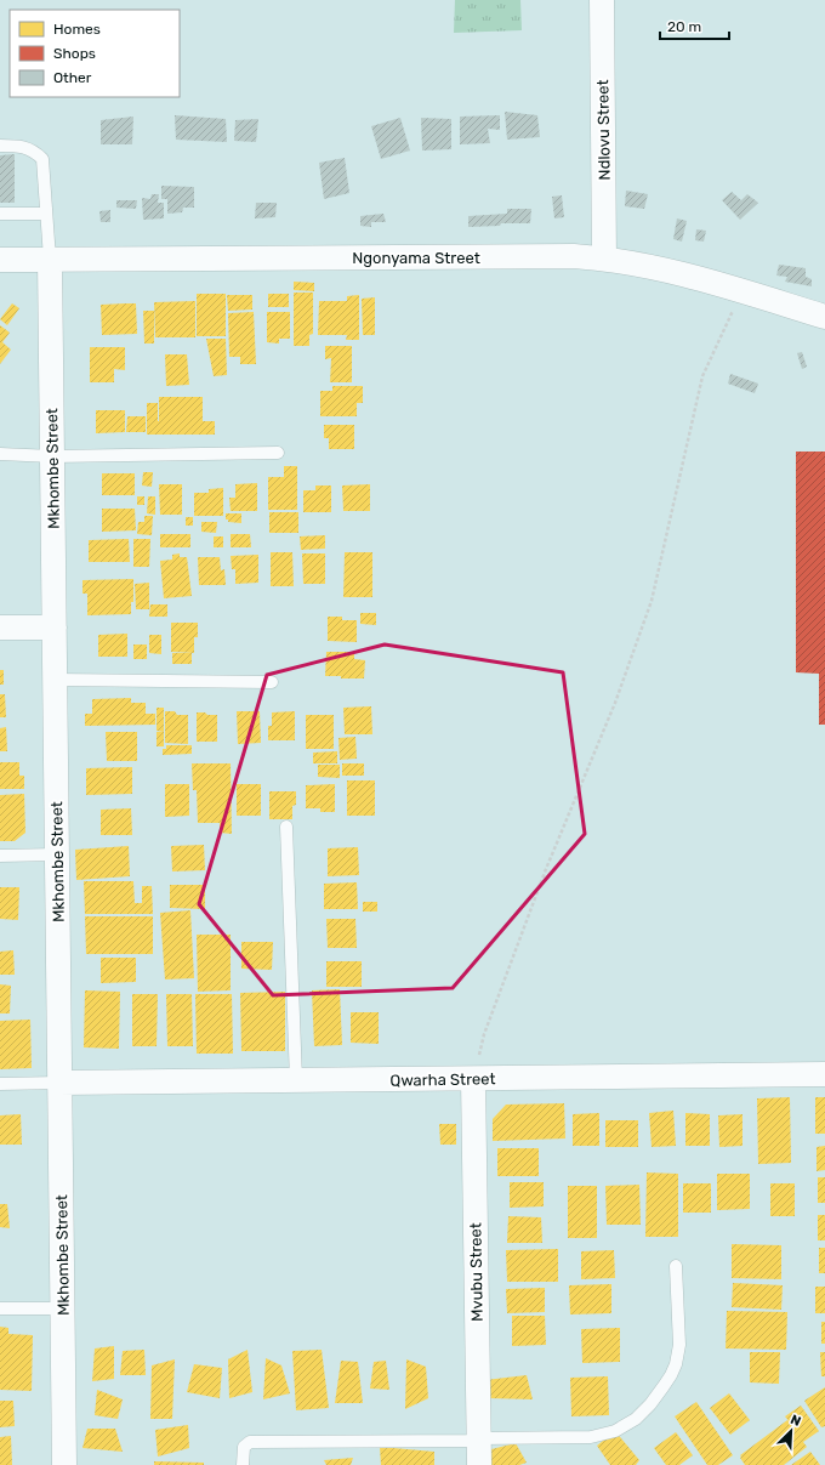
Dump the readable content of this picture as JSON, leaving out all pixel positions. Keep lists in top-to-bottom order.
{
  "streets": {
    "street": [
      "Ndlovu Street",
      "Ngonyama Street",
      "Mkhombe Street",
      "Qwarha Street",
      "Mvubu Street"
    ]
  },
  "crossings": [
    ["Ndlovu Street", "Ngonyama Street"],
    ["Ngonyama Street", "Mkhombe Street"],
    ["Mkhombe Street", "Qwarha Street"],
    ["Qwarha Street", "Mvubu Street"]
  ],
  "legend": ["Homes", "Shops", "Other"],
  "scale_bar": "20 m",
  "north": "top right"
}
